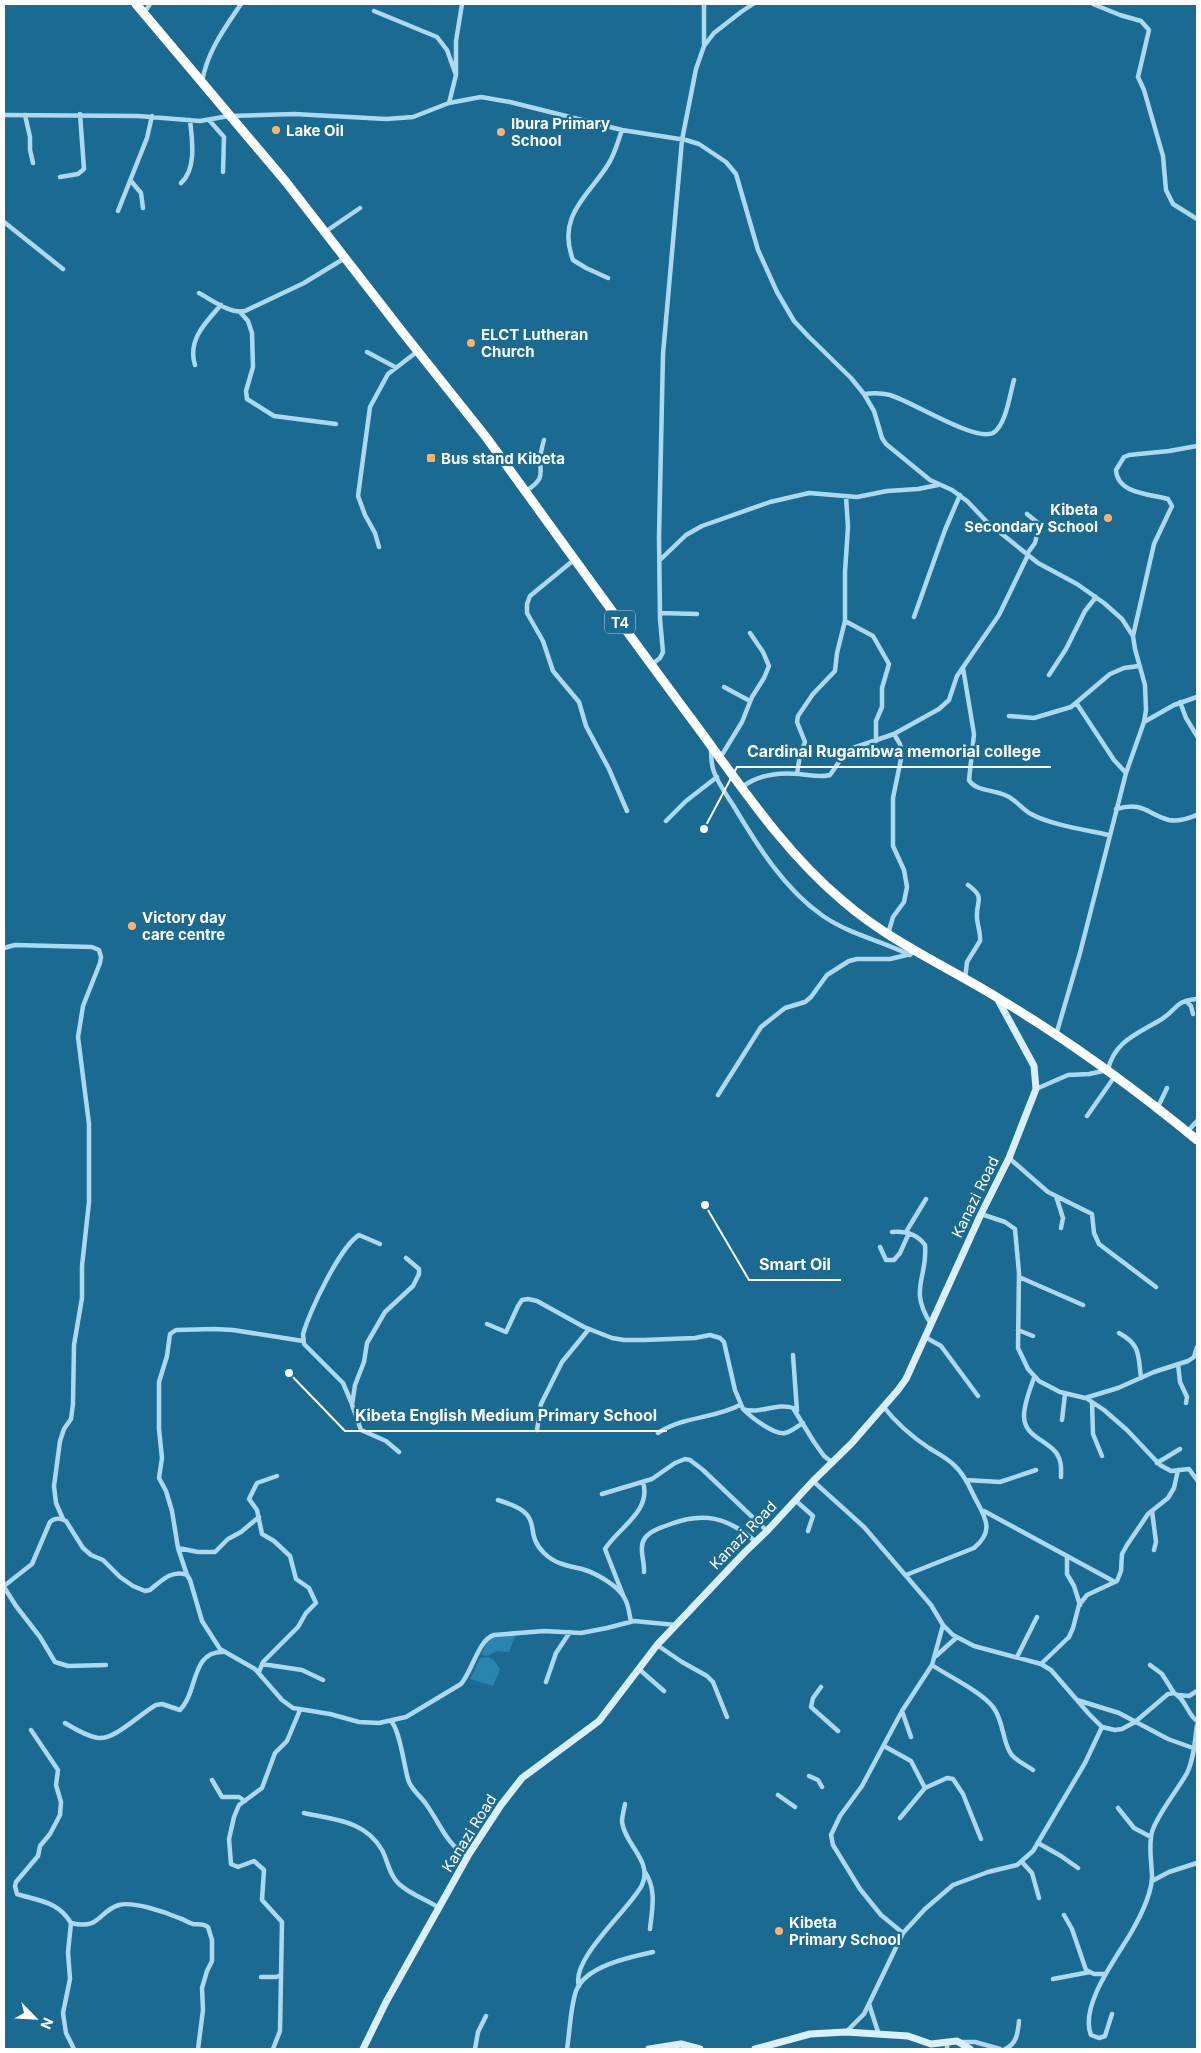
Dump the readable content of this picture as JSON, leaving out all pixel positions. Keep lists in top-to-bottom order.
{
  "streets": {
    "highway": ["T4"],
    "main road": ["Kanazi Road"]
  },
  "crossings": [
    ["T4", "Kanazi Road"]
  ],
  "places": {
    "other": [
      "Lake Oil",
      "Ibura Primary School",
      "ELCT Lutheran Church",
      "Kibeta Secondary School",
      "Cardinal Rugambwa memorial college",
      "Victory day care centre",
      "Smart Oil",
      "Kibeta English Medium Primary School",
      "Kibeta Primary School"
    ],
    "transit": ["Bus stand Kibeta"]
  },
  "north": "bottom right"
}
